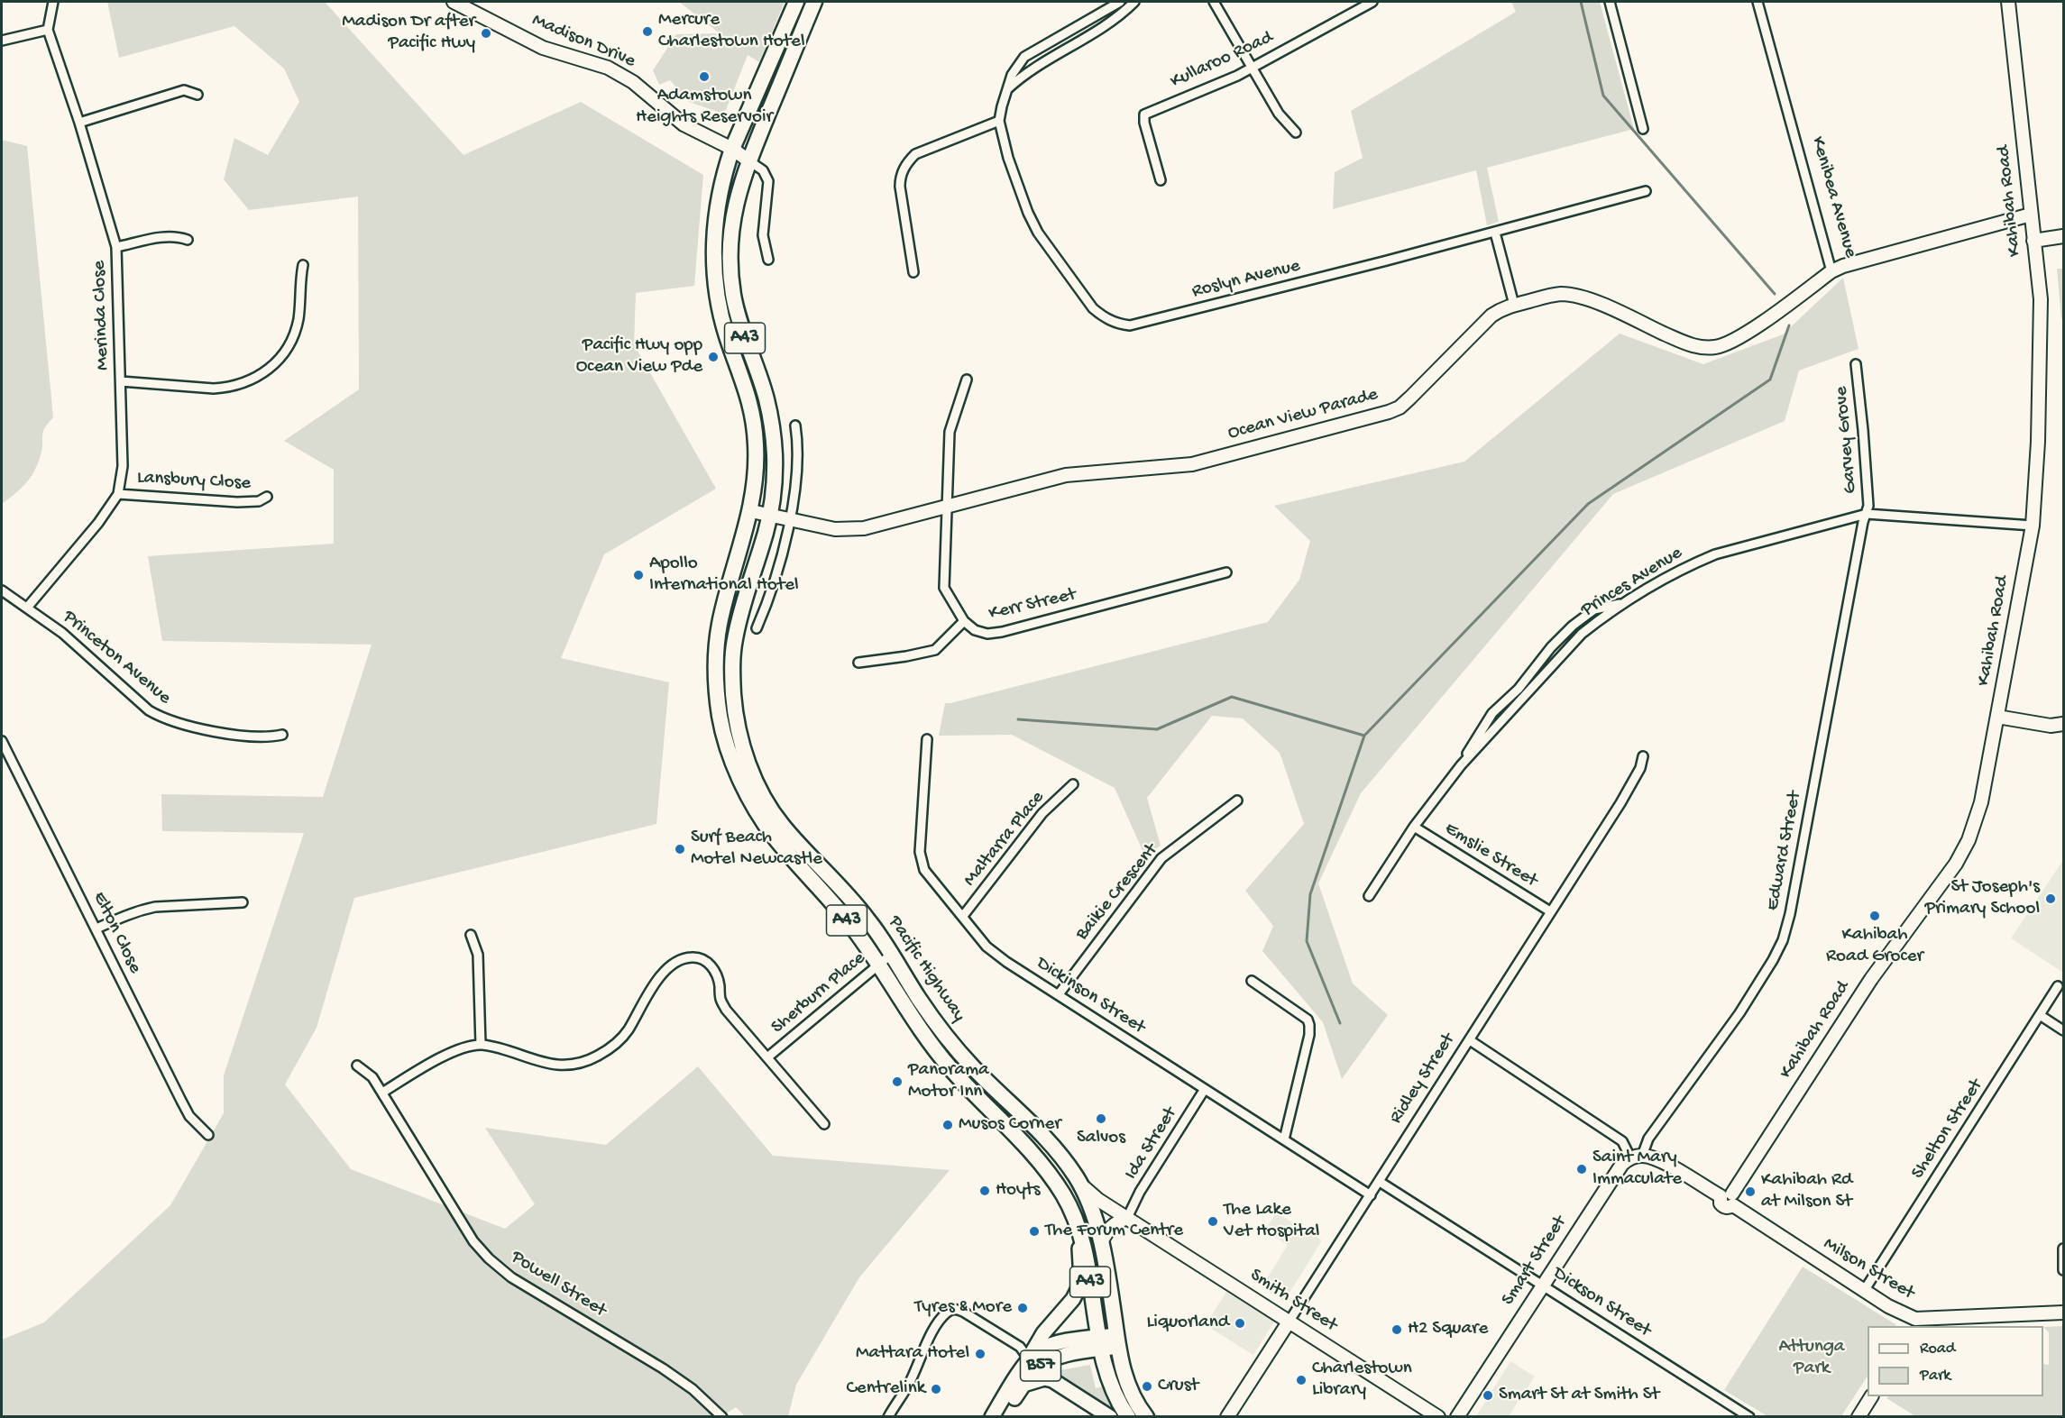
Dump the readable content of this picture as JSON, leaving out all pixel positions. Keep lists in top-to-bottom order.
{
  "streets": {
    "highway": ["A43", "Pacific Highway"],
    "main road": [
      "Madison Drive",
      "Kenibea Avenue",
      "Kahibah Road",
      "Ocean View Parade",
      "Ridley Street",
      "Smart Street",
      "Milson Street",
      "Smith Street",
      "B57"
    ],
    "street": [
      "Kullaroo Road",
      "Roslyn Avenue",
      "Merinda Close",
      "Garvey Grove",
      "Lansbury Close",
      "Princes Avenue",
      "Kerr Street",
      "Princeton Avenue",
      "Maltarra Place",
      "Edward Street",
      "Emslie Street",
      "Baikie Crescent",
      "Elton Close",
      "Sherburn Place",
      "Dickinson Street",
      "Shelton Street",
      "Ida Street",
      "Powell Street",
      "Dickson Street"
    ]
  },
  "crossings": [
    ["Madison Drive", "Pacific Highway"],
    ["Kenibea Avenue", "Kahibah Road"],
    ["Kenibea Avenue", "Ocean View Parade"],
    ["Kahibah Road", "Princes Avenue"],
    ["Kahibah Road", "Milson Street"],
    ["Merinda Close", "Lansbury Close"],
    ["Merinda Close", "Princeton Avenue"],
    ["Ocean View Parade", "Kerr Street"],
    ["Ocean View Parade", "Pacific Highway"],
    ["Garvey Grove", "Princes Avenue"],
    ["Garvey Grove", "Edward Street"],
    ["Princes Avenue", "Edward Street"],
    ["Princes Avenue", "Emslie Street"],
    ["Maltarra Place", "Dickinson Street"],
    ["Edward Street", "Smart Street"],
    ["Edward Street", "Milson Street"],
    ["Emslie Street", "Ridley Street"],
    ["Baikie Crescent", "Dickinson Street"],
    ["Pacific Highway", "Sherburn Place"],
    ["Pacific Highway", "Smith Street"],
    ["Pacific Highway", "B57"],
    ["Dickinson Street", "Ridley Street"],
    ["Dickinson Street", "Ida Street"],
    ["Ridley Street", "Smith Street"],
    ["Ridley Street", "Dickson Street"],
    ["Shelton Street", "Milson Street"],
    ["Ida Street", "Smith Street"],
    ["Smart Street", "Milson Street"],
    ["Smart Street", "Dickson Street"]
  ],
  "parks": ["Attunga Park"],
  "places": [
    "Mercure Charlestown Hotel",
    "Madison Dr after Pacific Hwy",
    "Adamstown Heights Reservoir",
    "Pacific Hwy opp Ocean View Pde",
    "Apollo International Hotel",
    "Surf Beach Motel Newcastle",
    "St Joseph's Primary School",
    "Kahibah Road Grocer",
    "Panorama Motor Inn",
    "Salvos",
    "Musos Corner",
    "Saint Mary Immaculate",
    "Hoyts",
    "Kahibah Rd at Milson St",
    "The Lake Vet Hospital",
    "The Forum Centre",
    "Tyres & More",
    "Liquorland",
    "H2 Square",
    "Mattara Hotel",
    "Charlestown Library",
    "Crust",
    "Centrelink",
    "Smart St at Smith St"
  ],
  "legend": ["Road", "Park"]
}
